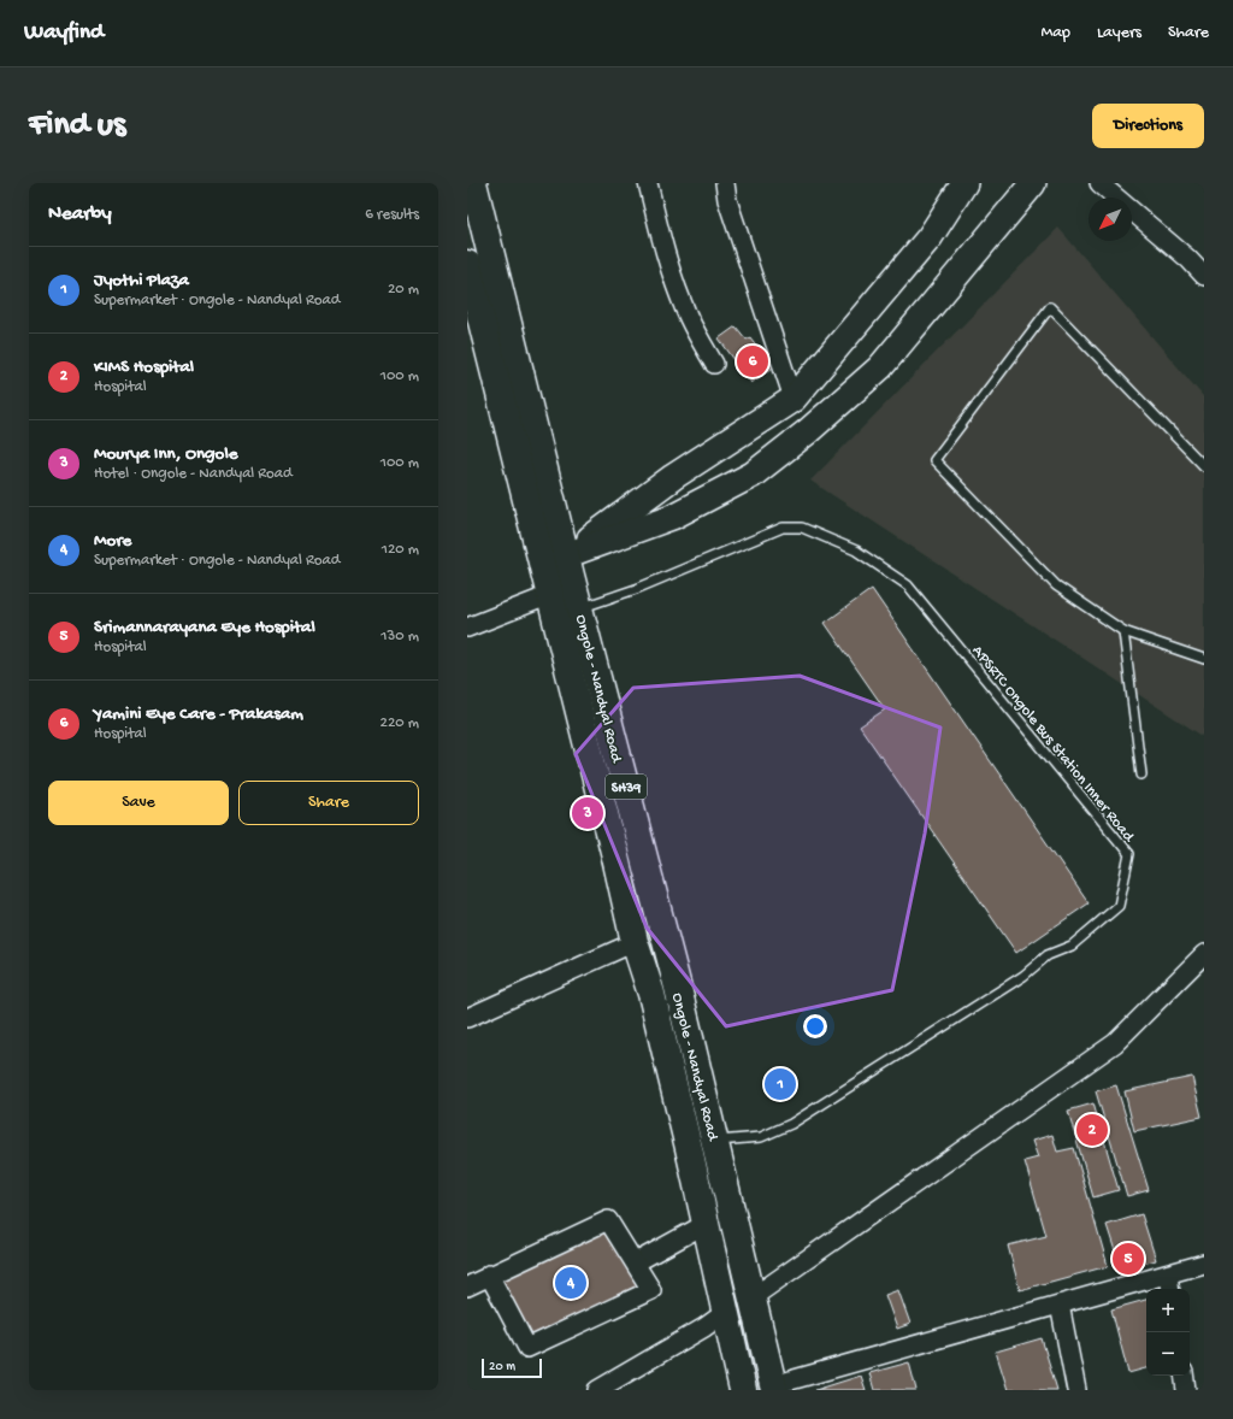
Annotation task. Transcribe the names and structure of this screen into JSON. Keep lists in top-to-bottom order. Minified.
{"streets":{"main road":["Ongole - Nandyal Road","SH39"],"lane":["APSRTC Ongole Bus Station Inner Road"]},"crossings":[["Ongole - Nandyal Road","APSRTC Ongole Bus Station Inner Road"]],"scale_bar":"20 m","north":"bottom left","page":{"header":"Wayfind","nav":["Map","Layers","Share"],"buttons":["Directions",["Save","Share"]],"title":"Find us","heading":["Nearby","6 results"],"list":[{"mark":"1","name":"Jyothi Plaza","note":"Supermarket · Ongole - Nandyal Road","value":"20 m"},{"mark":"2","name":"KIMS Hospital","note":"Hospital","value":"100 m"},{"mark":"3","name":"Mourya Inn, Ongole","note":"Hotel · Ongole - Nandyal Road","value":"100 m"},{"mark":"4","name":"More","note":"Supermarket · Ongole - Nandyal Road","value":"120 m"},{"mark":"5","name":"Srimannarayana Eye Hospital","note":"Hospital","value":"130 m"},{"mark":"6","name":"Yamini Eye Care - Prakasam","note":"Hospital","value":"220 m"}],"pins":["6","3","1","2","5","4"],"map_buttons":["+","−"],"scale":"20 m"}}
